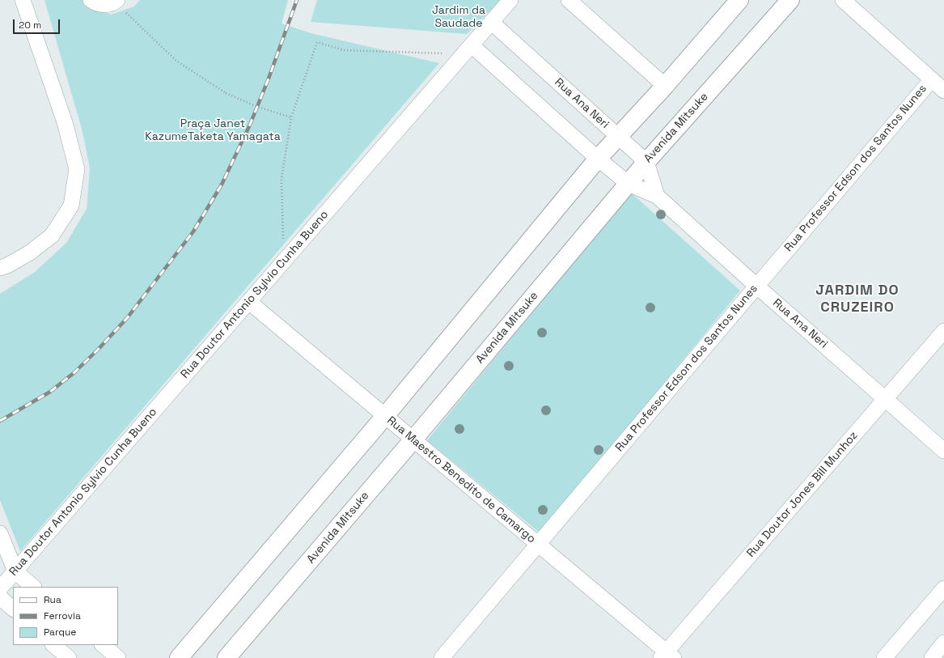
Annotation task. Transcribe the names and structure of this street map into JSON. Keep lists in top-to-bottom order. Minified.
{"streets":{"main road":["Avenida Mitsuke"],"street":["Rua Ana Neri","Rua Professor Edson dos Santos Nunes","Rua Doutor Antonio Sylvio Cunha Bueno","Rua Maestro Benedito de Camargo","Rua Doutor Jones Bill Munhoz"]},"crossings":[["Rua Ana Neri","Avenida Mitsuke"],["Rua Ana Neri","Rua Professor Edson dos Santos Nunes"],["Rua Ana Neri","Rua Doutor Antonio Sylvio Cunha Bueno"],["Rua Ana Neri","Rua Doutor Jones Bill Munhoz"],["Avenida Mitsuke","Rua Maestro Benedito de Camargo"],["Rua Professor Edson dos Santos Nunes","Rua Maestro Benedito de Camargo"],["Rua Doutor Antonio Sylvio Cunha Bueno","Rua Maestro Benedito de Camargo"],["Rua Maestro Benedito de Camargo","Rua Doutor Jones Bill Munhoz"]],"districts":["JARDIM DO CRUZEIRO"],"parks":["Jardim da Saudade","Praça Janet KazumeTaketa Yamagata"],"legend":["Rua","Ferrovia","Parque"],"scale_bar":"20 m"}
